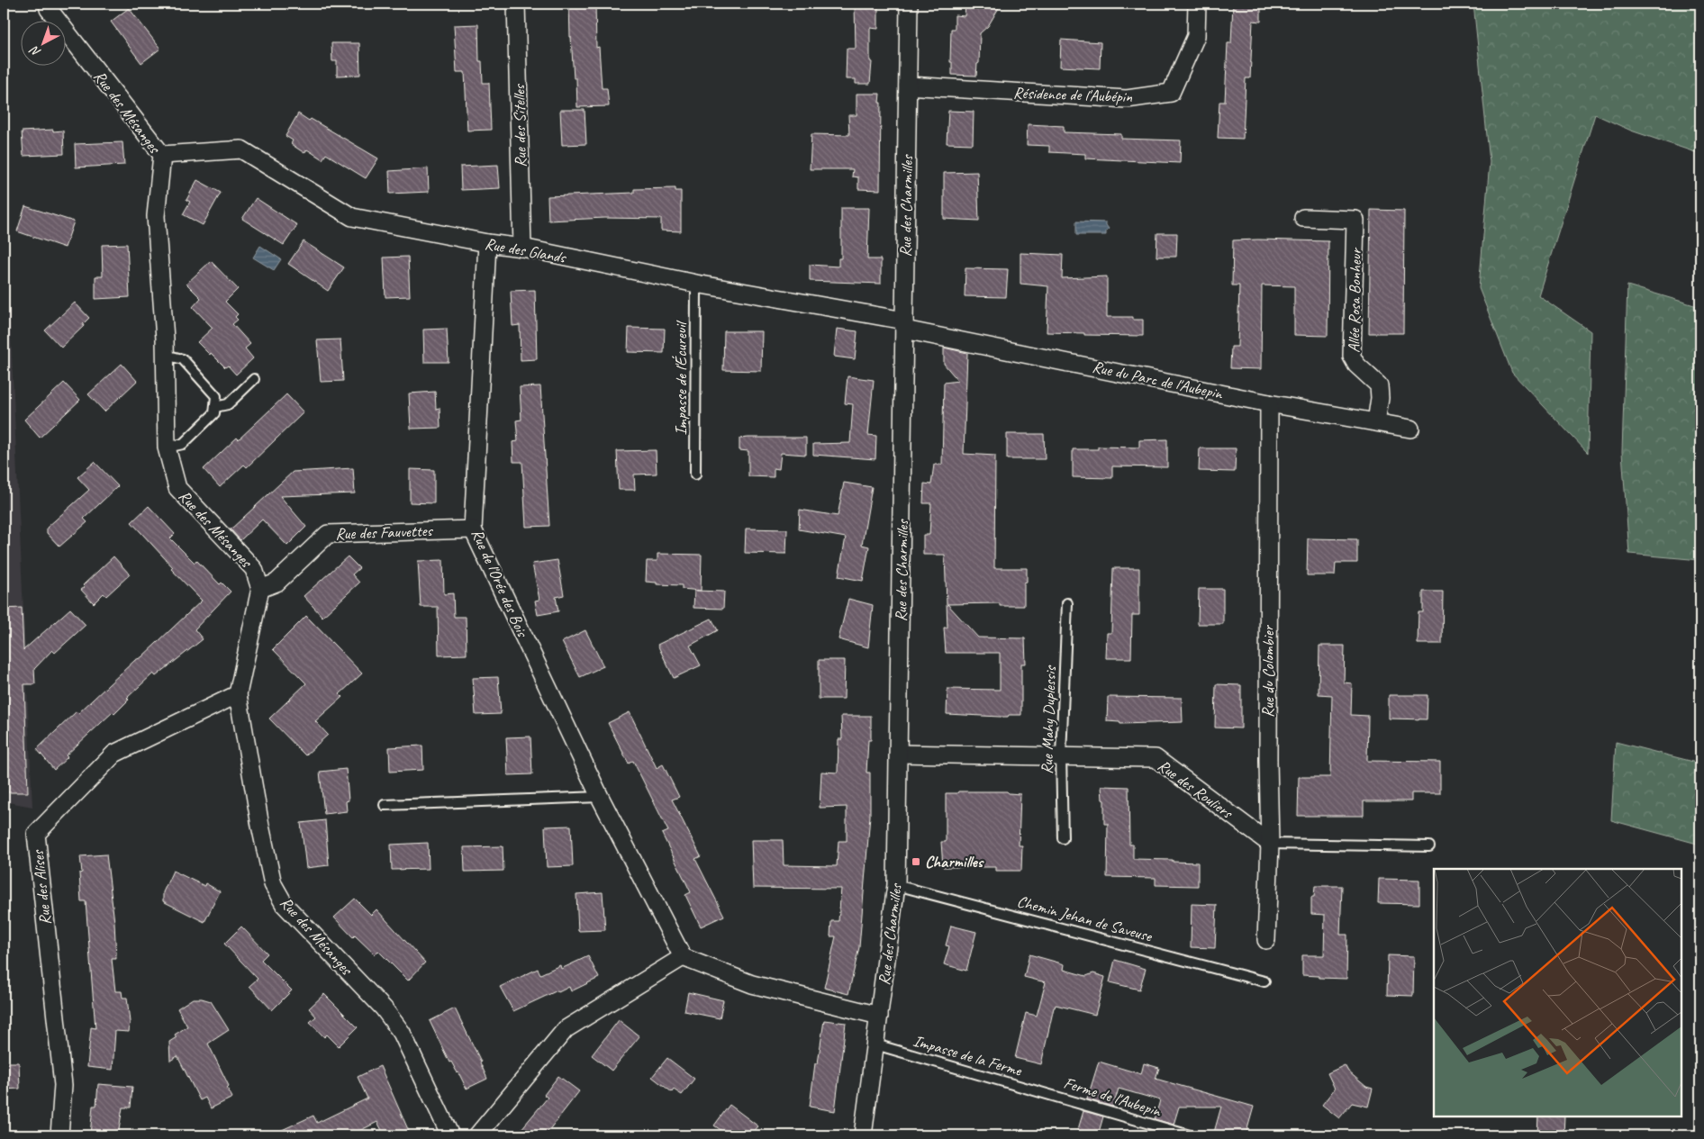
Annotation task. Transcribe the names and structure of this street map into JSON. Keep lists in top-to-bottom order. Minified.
{"streets":{"street":["Résidence de l'Aubépin","Rue des Mésanges","Rue des Sitelles","Rue des Charmilles","Rue des Glands","Allée Rosa Bonheur","Rue du Parc de l'Aubepin","Rue des Fauvettes","Rue de l'Orée des Bois","Rue du Colombier","Rue des Rouliers","Rue des Alises"],"lane":["Impasse de l'Écureuil","Rue Mahy Duplessis","Chemin Jehan de Saveuse","Impasse de la Ferme","Ferme de l'Aubepin"]},"crossings":[["Résidence de l'Aubépin","Rue des Charmilles"],["Rue des Mésanges","Rue des Glands"],["Rue des Mésanges","Rue des Fauvettes"],["Rue des Mésanges","Rue des Alises"],["Rue des Sitelles","Rue des Glands"],["Rue des Charmilles","Rue des Glands"],["Rue des Charmilles","Rue du Parc de l'Aubepin"],["Rue des Charmilles","Rue des Rouliers"],["Rue des Charmilles","Chemin Jehan de Saveuse"],["Rue des Charmilles","Impasse de la Ferme"],["Rue des Glands","Impasse de l'Écureuil"],["Rue des Glands","Rue du Parc de l'Aubepin"],["Rue des Glands","Rue de l'Orée des Bois"],["Allée Rosa Bonheur","Rue du Parc de l'Aubepin"],["Rue du Parc de l'Aubepin","Rue du Colombier"],["Rue des Fauvettes","Rue de l'Orée des Bois"],["Rue du Colombier","Rue des Rouliers"],["Rue Mahy Duplessis","Rue des Rouliers"],["Impasse de la Ferme","Ferme de l'Aubepin"]],"places":{"transit":["Charmilles"]},"north":"bottom left"}
